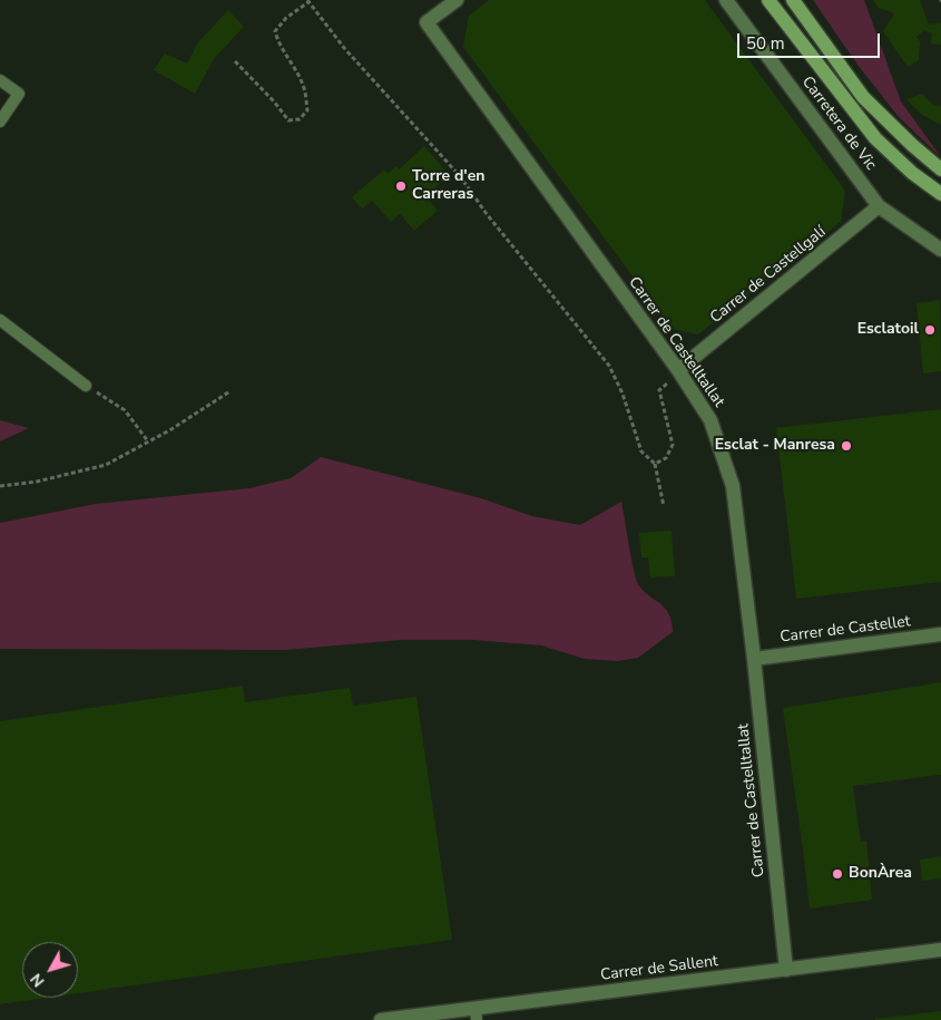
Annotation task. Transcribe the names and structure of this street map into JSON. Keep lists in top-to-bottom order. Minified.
{"streets":{"street":["Carretera de Vic","Carrer de Castellgalí","Carrer de Castelltallat","Carrer de Castellet","Carrer de Sallent"]},"crossings":[["Carretera de Vic","Carrer de Castellgalí"],["Carrer de Castellgalí","Carrer de Castelltallat"],["Carrer de Castelltallat","Carrer de Castellet"],["Carrer de Castelltallat","Carrer de Sallent"]],"places":["Torre d'en Carreras","Esclatoil","Esclat - Manresa","BonÀrea"],"scale_bar":"50 m","north":"bottom left"}
